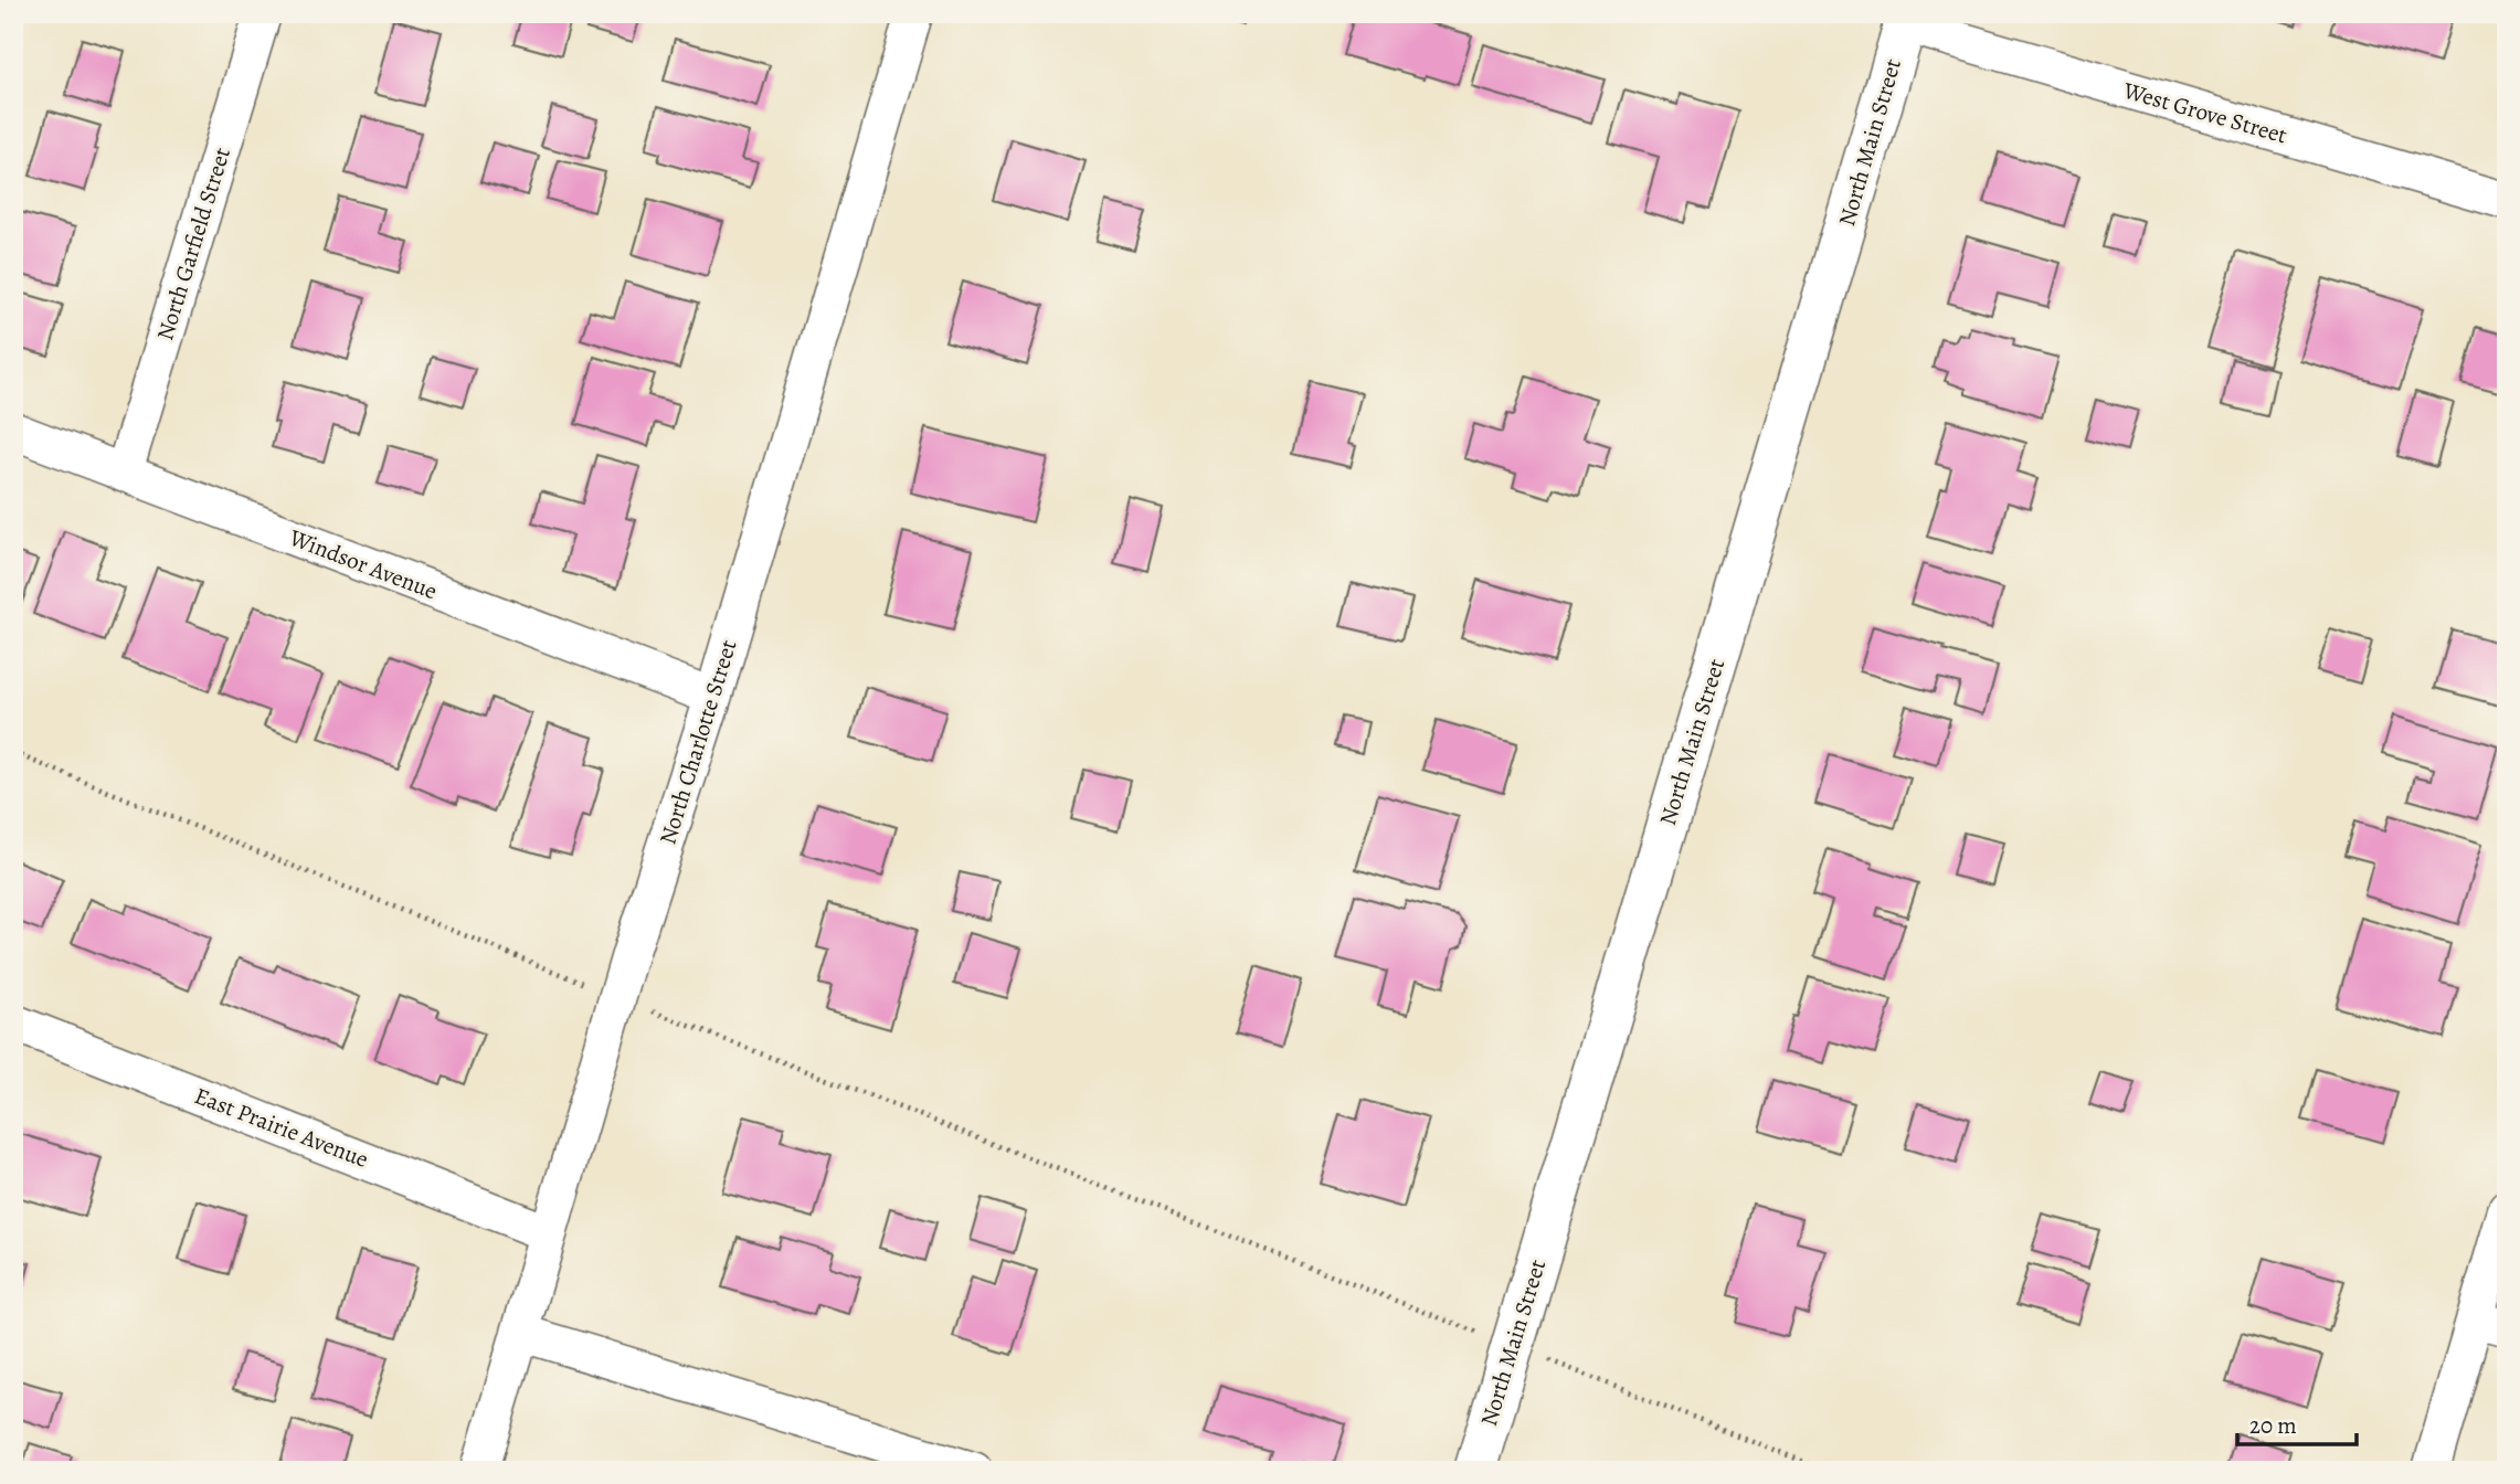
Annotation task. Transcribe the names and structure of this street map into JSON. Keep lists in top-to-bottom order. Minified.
{"streets":{"street":["West Grove Street","North Main Street","North Garfield Street","Windsor Avenue","North Charlotte Street","East Prairie Avenue"]},"crossings":[["West Grove Street","North Main Street"],["North Garfield Street","Windsor Avenue"],["Windsor Avenue","North Charlotte Street"],["North Charlotte Street","East Prairie Avenue"]],"scale_bar":"20 m"}
